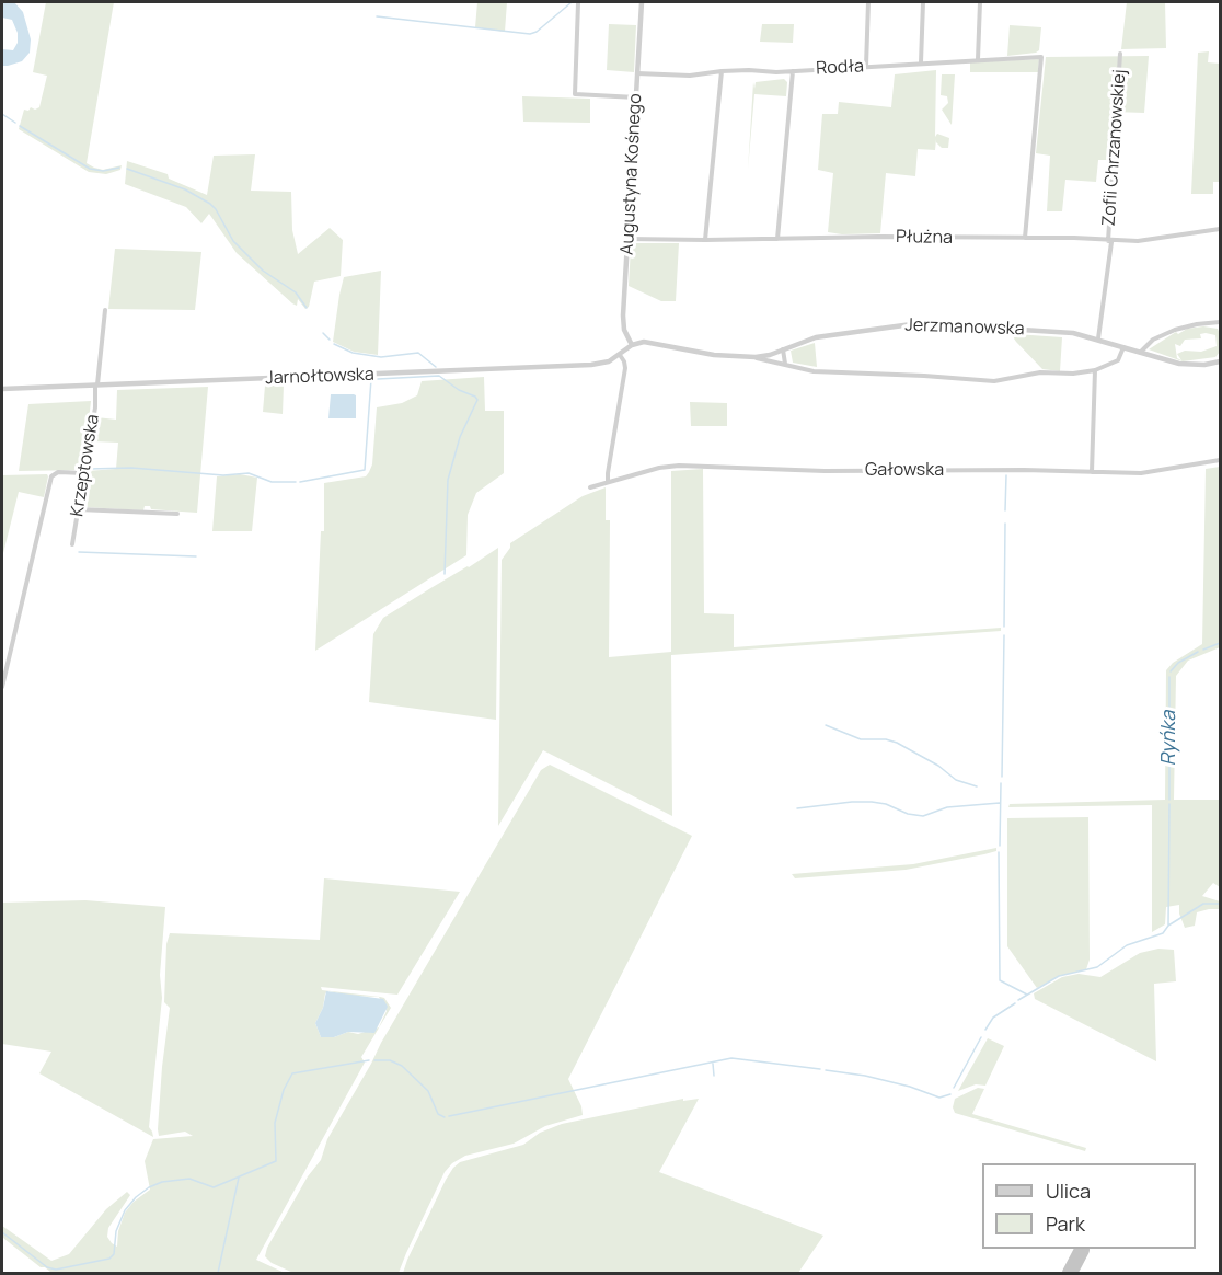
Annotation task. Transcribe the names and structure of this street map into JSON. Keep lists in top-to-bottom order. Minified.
{"streets":{"street":["Rodła","Zofii Chrzanowskiej","Augustyna Kośnego","Płużna","Jerzmanowska","Jarnołtowska","Krzeptowska","Gałowska"]},"crossings":[["Rodła","Augustyna Kośnego"],["Rodła","Płużna"],["Zofii Chrzanowskiej","Płużna"],["Zofii Chrzanowskiej","Jerzmanowska"],["Augustyna Kośnego","Płużna"],["Augustyna Kośnego","Jerzmanowska"],["Augustyna Kośnego","Jarnołtowska"],["Jerzmanowska","Jarnołtowska"],["Jarnołtowska","Krzeptowska"]],"water":["Ryńka"],"legend":["Ulica","Park"]}
